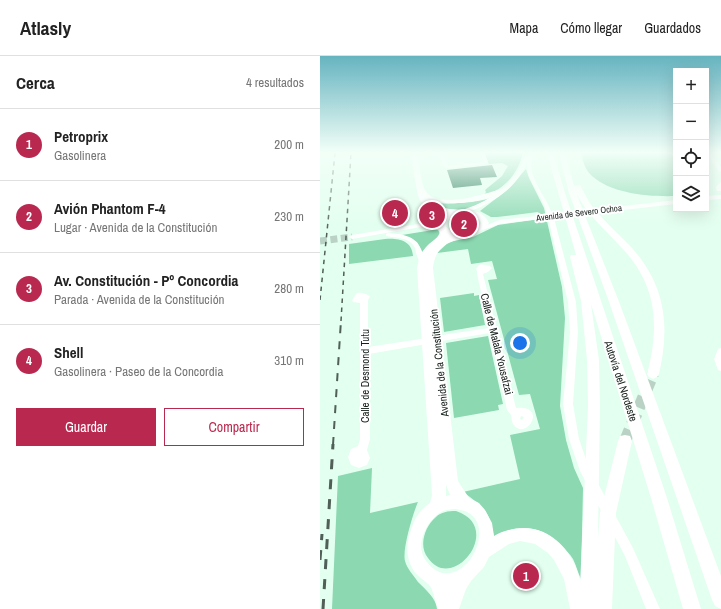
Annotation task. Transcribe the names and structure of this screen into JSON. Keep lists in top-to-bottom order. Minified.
{"streets":{"highway":["Autovía del Nordeste"],"main road":["Avenida de la Constitución"],"street":["Avenida de Severo Ochoa","Calle de Malala Yousafzai","Calle de Desmond Tutu"]},"crossings":[["Avenida de Severo Ochoa","Avenida de la Constitución"]],"page":{"header":"Atlasly","nav":["Mapa","Cómo llegar","Guardados"],"heading":["Cerca","4 resultados"],"map_buttons":["+","−"],"list":[{"mark":"1","name":"Petroprix","note":"Gasolinera","value":"200 m"},{"mark":"2","name":"Avión Phantom F-4","note":"Lugar · Avenida de la Constitución","value":"230 m"},{"mark":"3","name":"Av. Constitución - Pº Concordia","note":"Parada · Avenida de la Constitución","value":"280 m"},{"mark":"4","name":"Shell","note":"Gasolinera · Paseo de la Concordia","value":"310 m"}],"pins":["4","3","2","1"],"buttons":["Guardar","Compartir"]}}
